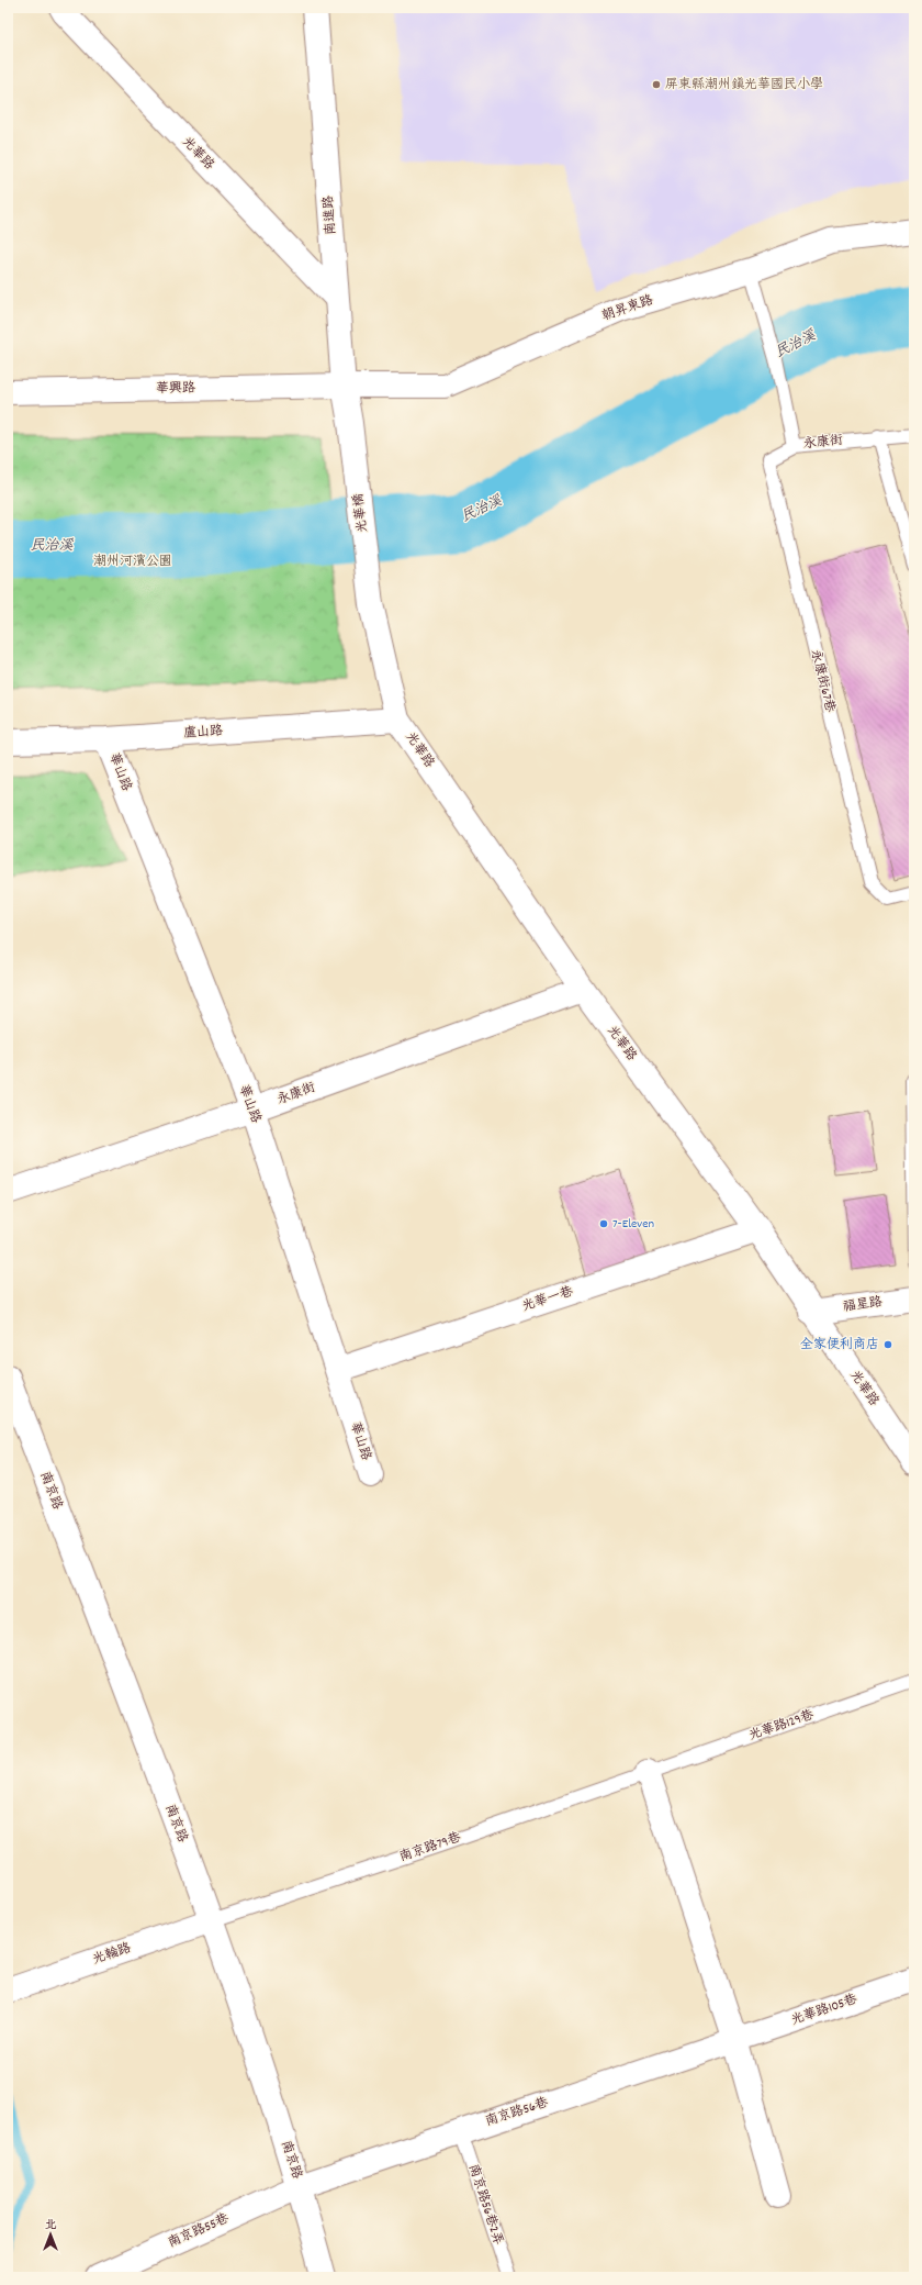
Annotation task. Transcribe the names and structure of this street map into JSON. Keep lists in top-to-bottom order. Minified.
{"streets":{"street":["光華路","南進路","朝昇東路","華興路","永康街","光華橋","盧山路","華山路","光華一巷","福星路","南京路","光輪路","光華路105巷","南京路56巷","南京路55巷"],"lane":["永康街67巷","光華路129巷","南京路79巷","南京路56巷2弄"]},"crossings":[["光華路","南進路"],["光華路","永康街"],["光華路","光華橋"],["光華路","盧山路"],["光華路","光華一巷"],["光華路","福星路"],["南進路","朝昇東路"],["南進路","華興路"],["南進路","光華橋"],["朝昇東路","華興路"],["朝昇東路","永康街"],["永康街","永康街67巷"],["永康街","華山路"],["盧山路","華山路"],["華山路","光華一巷"],["南京路","南京路79巷"],["南京路","光輪路"],["南京路","南京路56巷"],["南京路","南京路55巷"],["光華路129巷","南京路79巷"],["南京路79巷","光輪路"],["光華路105巷","南京路56巷"],["南京路56巷","南京路56巷2弄"],["南京路56巷","南京路55巷"]],"water":["民治溪"],"parks":["潮州河濱公園"],"places":["屏東縣潮州鎮光華國民小學","7-Eleven","全家便利商店"],"north":"top"}
